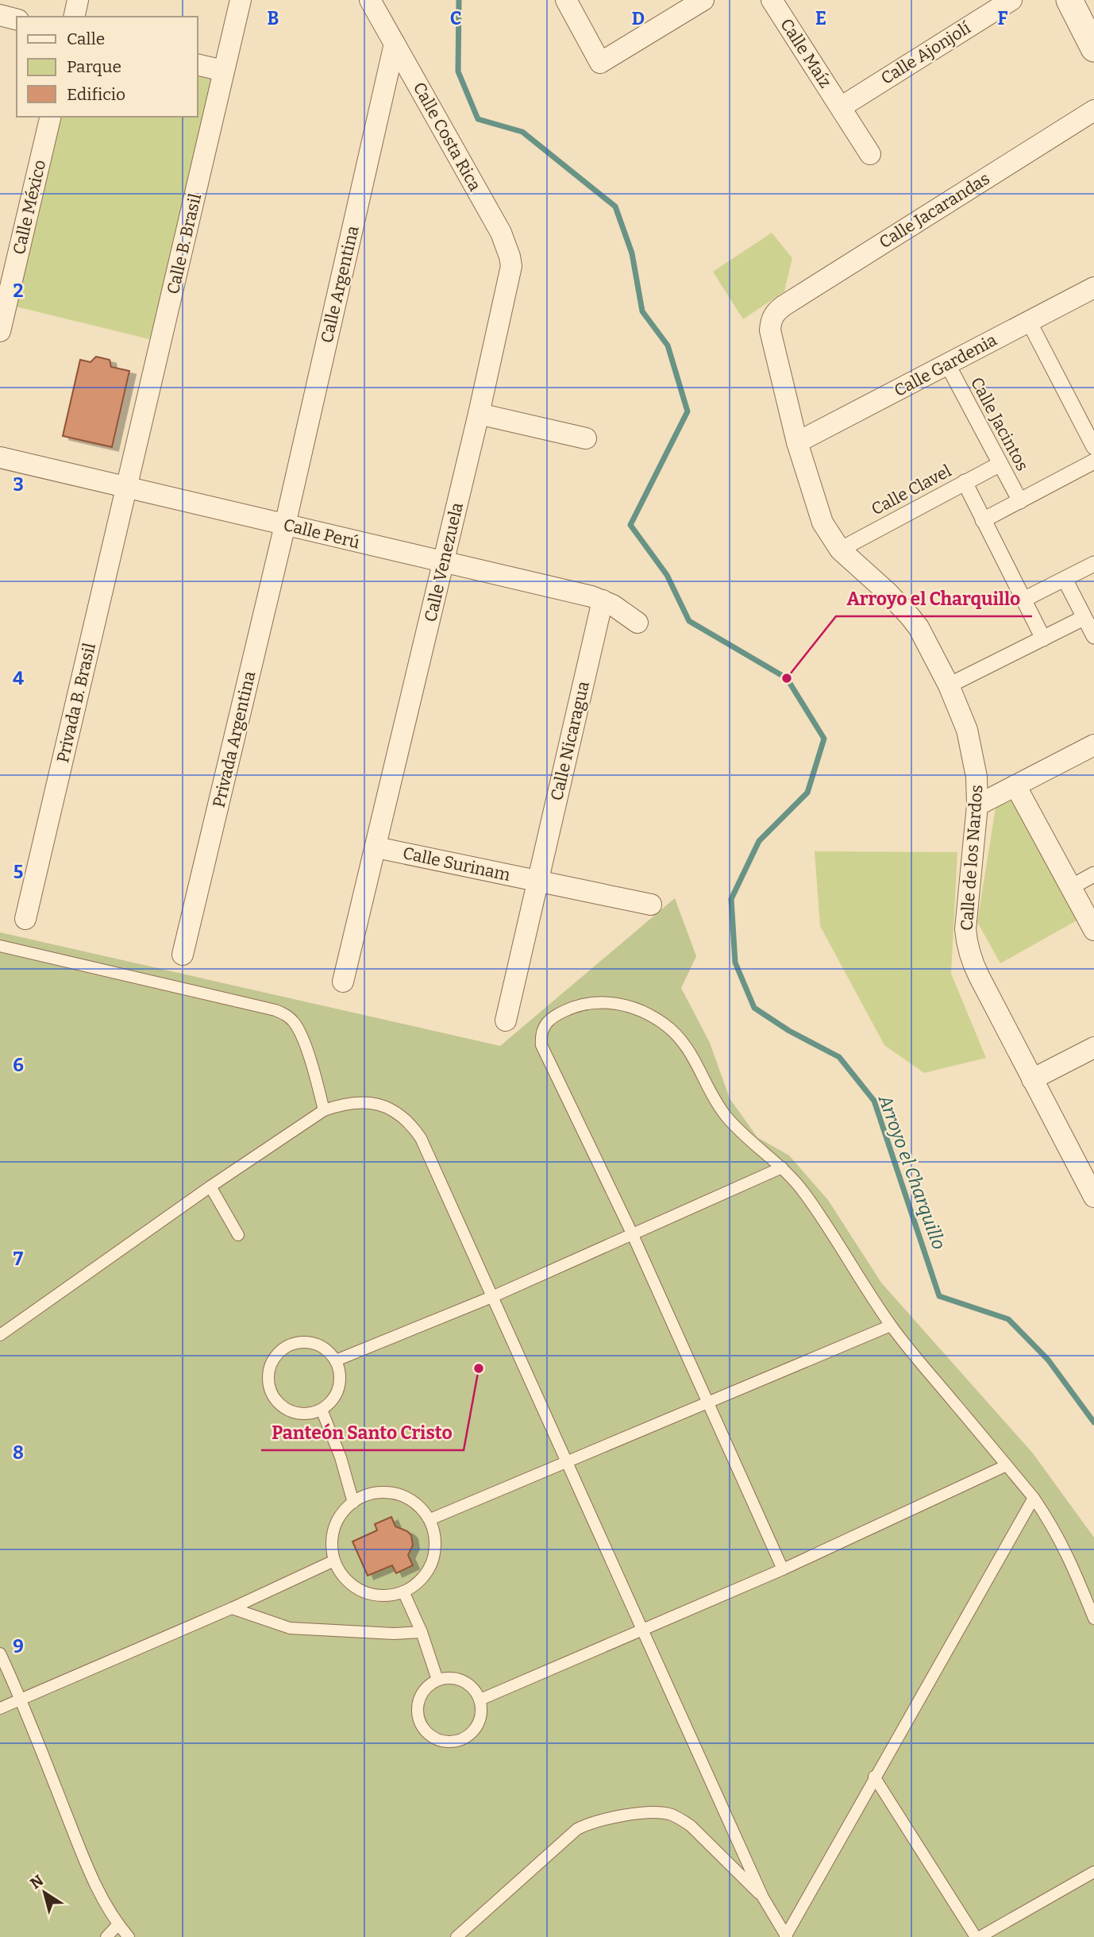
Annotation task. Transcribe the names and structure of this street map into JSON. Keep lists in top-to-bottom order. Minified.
{"streets":{"street":["Calle Maíz","Calle Ajonjolí","Calle Costa Rica","Calle México","Calle Jacarandas","Calle B. Brasil","Calle Argentina","Calle Gardenia","Calle Jacintos","Calle Clavel","Calle Perú","Calle Venezuela","Privada B. Brasil","Privada Argentina","Calle Nicaragua","Calle de los Nardos","Calle Surinam"]},"crossings":[["Calle Maíz","Calle Ajonjolí"],["Calle Costa Rica","Calle Argentina"],["Calle Costa Rica","Calle Venezuela"],["Calle Jacarandas","Calle de los Nardos"],["Calle B. Brasil","Calle Perú"],["Calle B. Brasil","Privada B. Brasil"],["Calle Argentina","Calle Perú"],["Calle Argentina","Privada Argentina"],["Calle Gardenia","Calle Jacintos"],["Calle Gardenia","Calle de los Nardos"],["Calle Jacintos","Calle Clavel"],["Calle Clavel","Calle de los Nardos"],["Calle Perú","Calle Venezuela"],["Calle Perú","Privada B. Brasil"],["Calle Perú","Privada Argentina"],["Calle Perú","Calle Nicaragua"],["Calle Venezuela","Calle Surinam"],["Calle Nicaragua","Calle Surinam"]],"water":["Arroyo el Charquillo"],"places":["Arroyo el Charquillo","Panteón Santo Cristo"],"legend":["Calle","Parque","Edificio"],"north":"top left","grid":{"columns":["B","C","D","E","F"],"rows":["2","3","4","5","6","7","8","9"]}}
